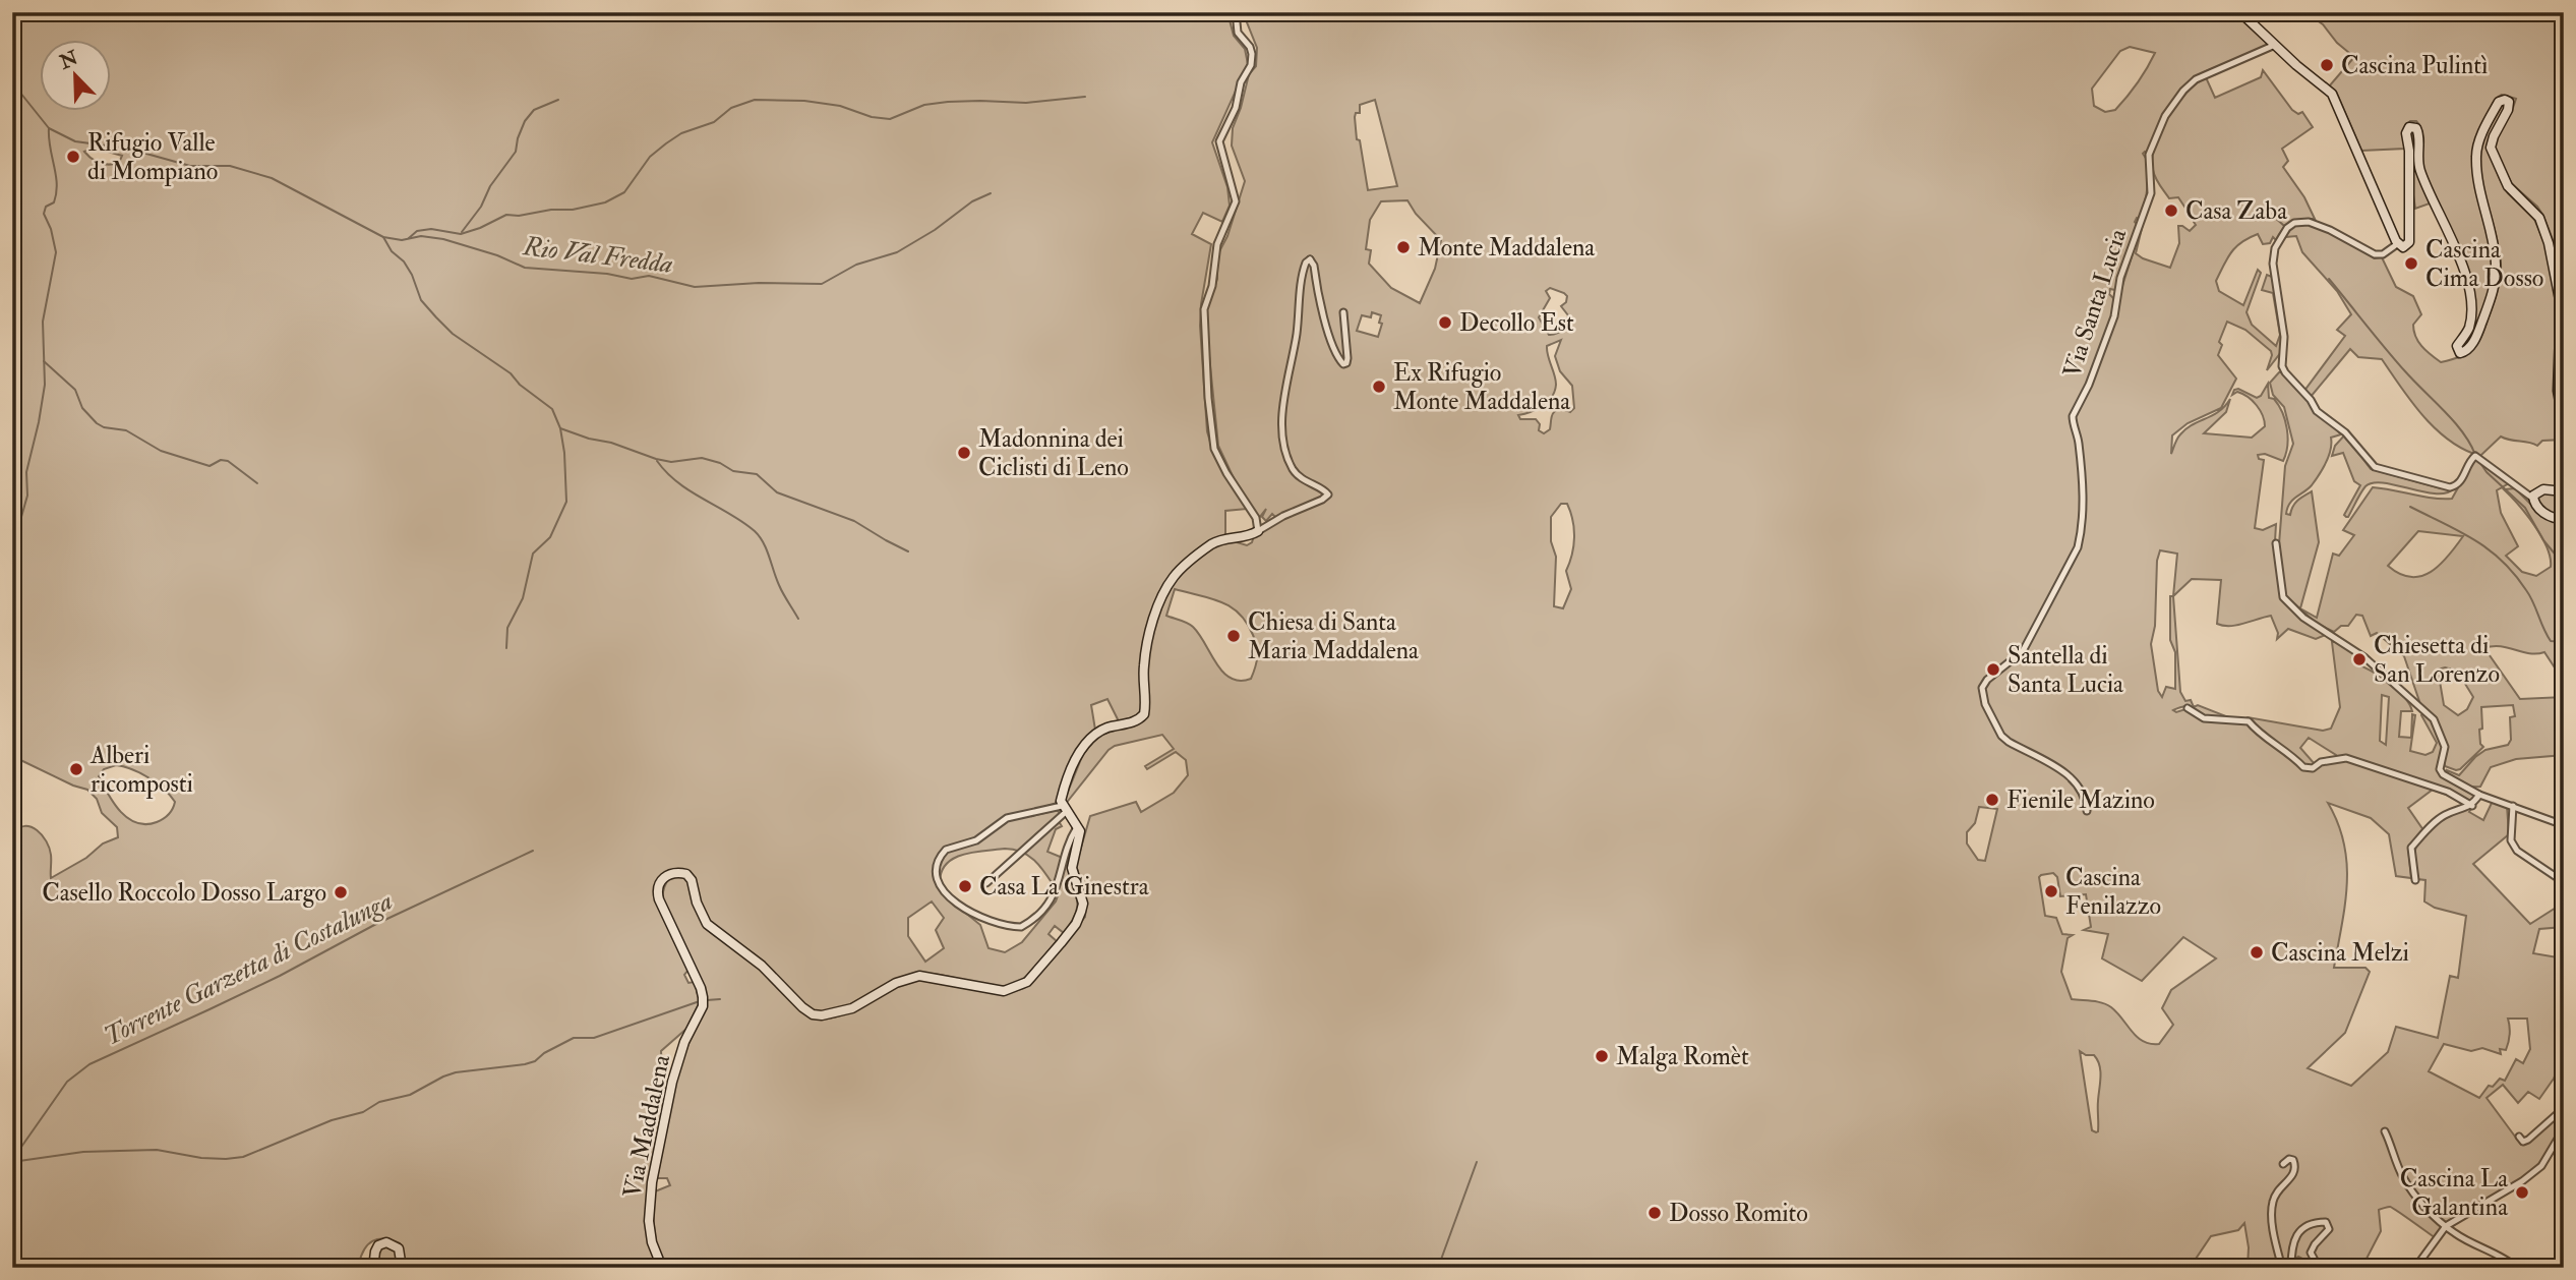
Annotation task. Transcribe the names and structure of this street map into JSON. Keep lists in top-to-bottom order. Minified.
{"streets":{"street":["Via Santa Lucia","Via Maddalena"]},"water":["Rio Val Fredda","Torrente Garzetta di Costalunga"],"places":["Cascina Pulintì","Rifugio Valle di Mompiano","Casa Zaba","Monte Maddalena","Cascina Cima Dosso","Decollo Est","Ex Rifugio Monte Maddalena","Madonnina dei Ciclisti di Leno","Chiesa di Santa Maria Maddalena","Chiesetta di San Lorenzo","Santella di Santa Lucia","Alberi ricomposti","Fienile Mazino","Casa La Ginestra","Cascina Fenilazzo","Casello Roccolo Dosso Largo","Cascina Melzi","Malga Romèt","Cascina La Galantina","Dosso Romito"],"north":"top left"}
